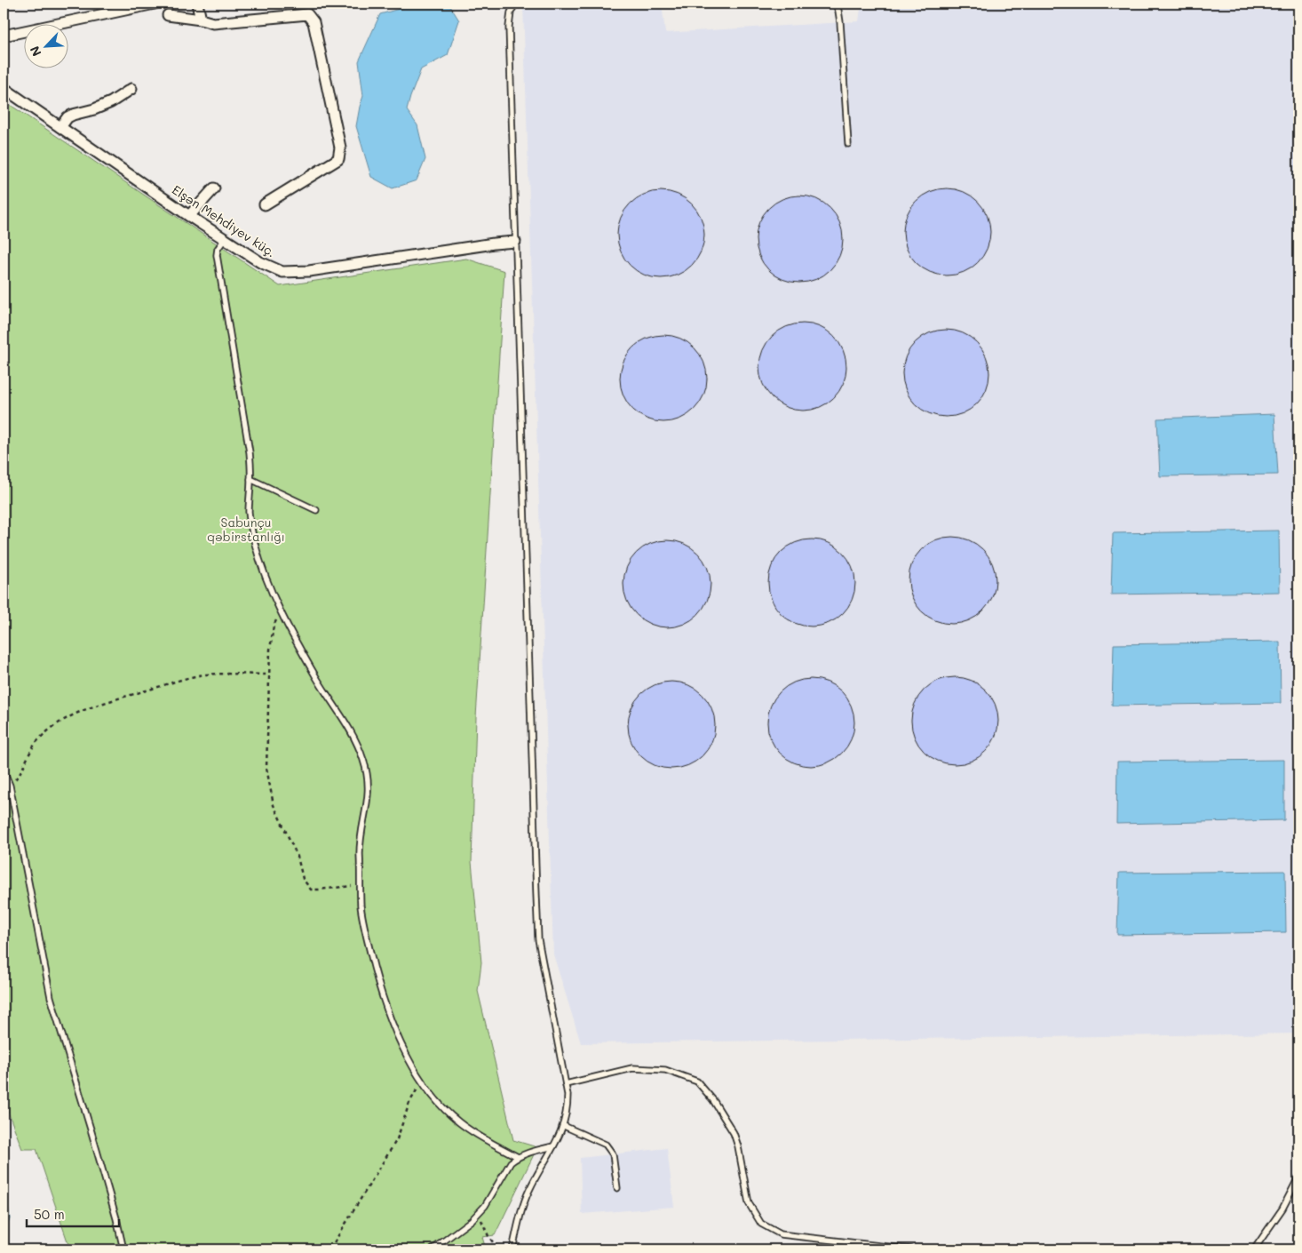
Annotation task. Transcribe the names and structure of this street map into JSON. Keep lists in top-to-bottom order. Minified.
{"streets":{"street":["Elşən Mehdiyev küç."]},"parks":["Sabunçu qəbirstanlığı"],"scale_bar":"50 m","north":"bottom left"}
